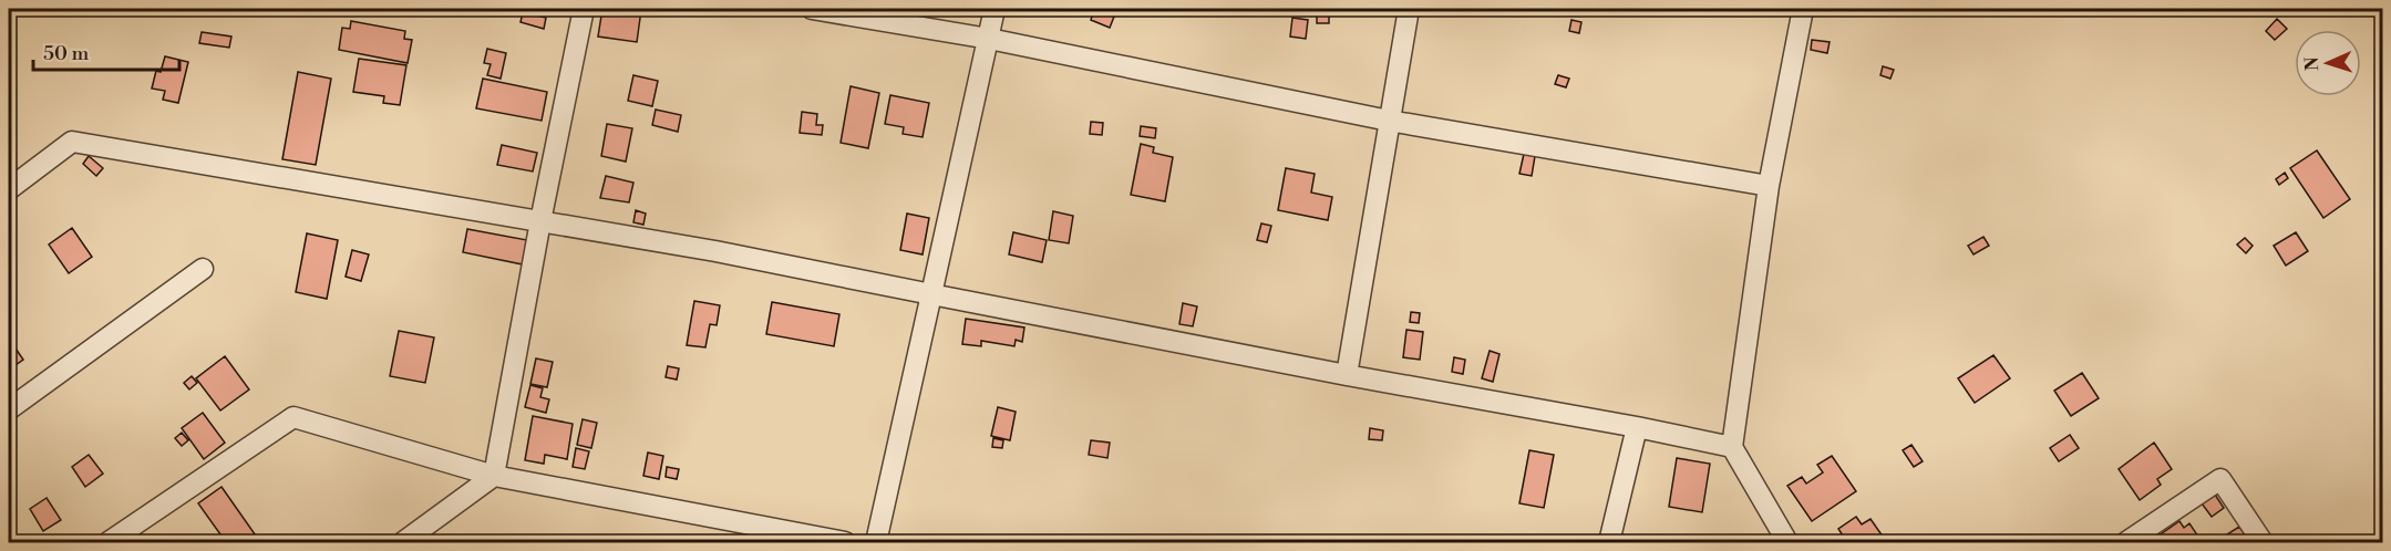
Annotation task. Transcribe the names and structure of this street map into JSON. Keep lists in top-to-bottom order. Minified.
{"scale_bar":"50 m","north":"left"}
